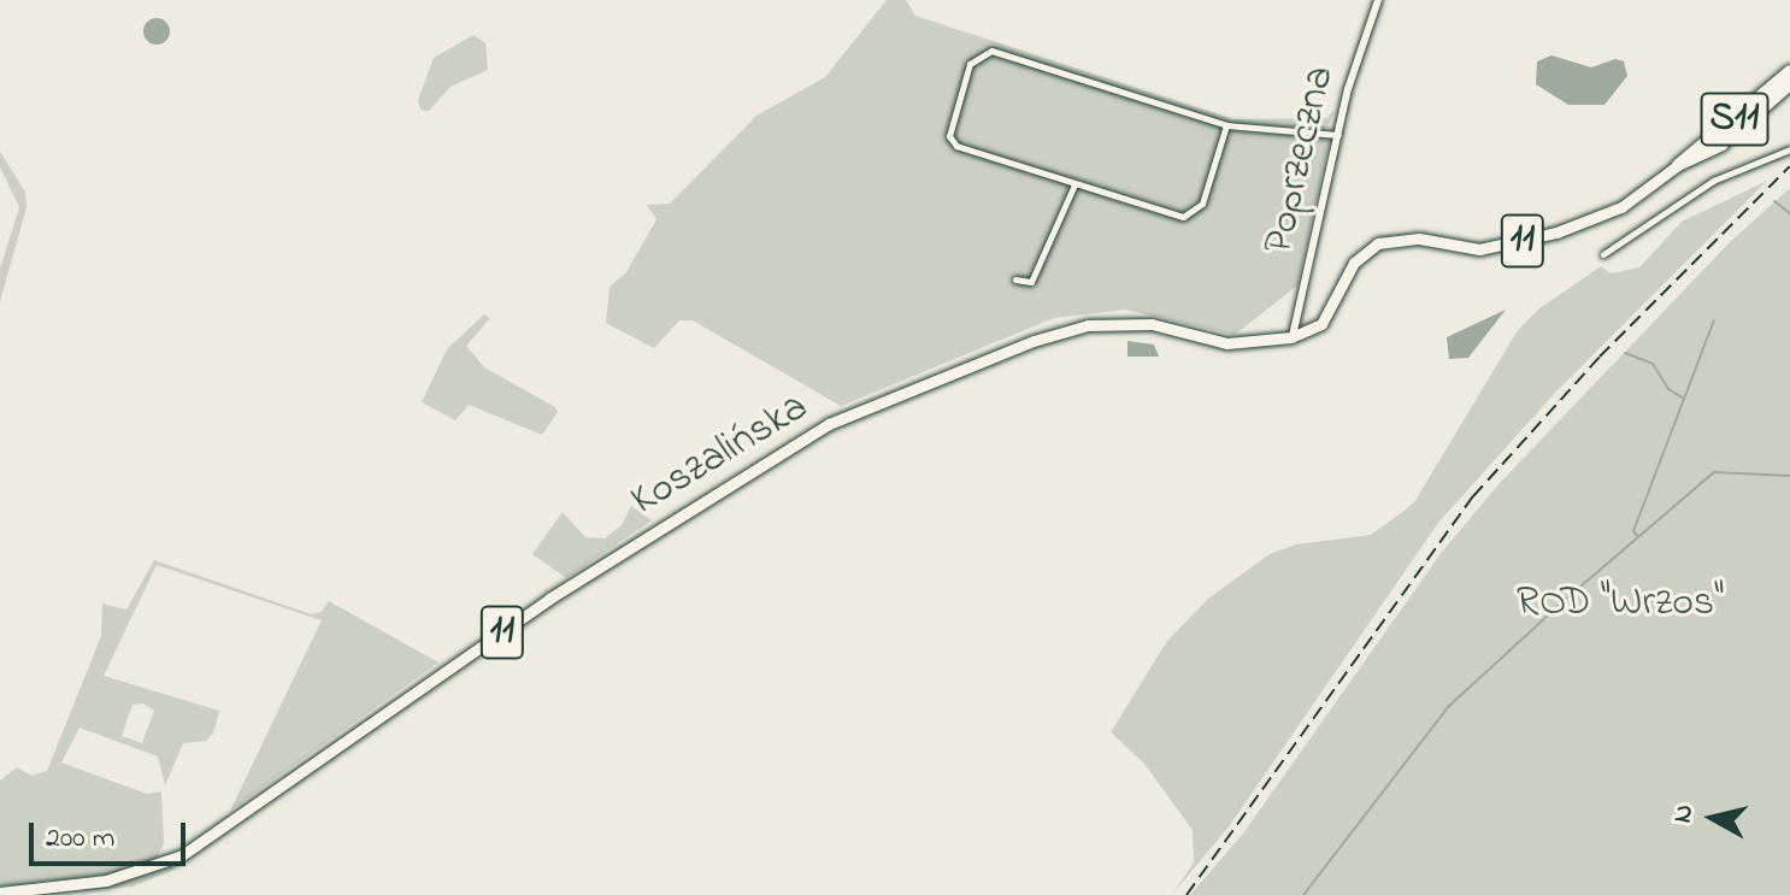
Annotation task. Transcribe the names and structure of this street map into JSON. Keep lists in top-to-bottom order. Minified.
{"streets":{"highway":["S11","11","Koszalińska"],"street":["Poprzeczna"]},"crossings":[["S11","11"],["Poprzeczna","11"],["Poprzeczna","Koszalińska"],["11","Koszalińska"]],"parks":["ROD \"Wrzos\""],"scale_bar":"200 m","north":"left"}
